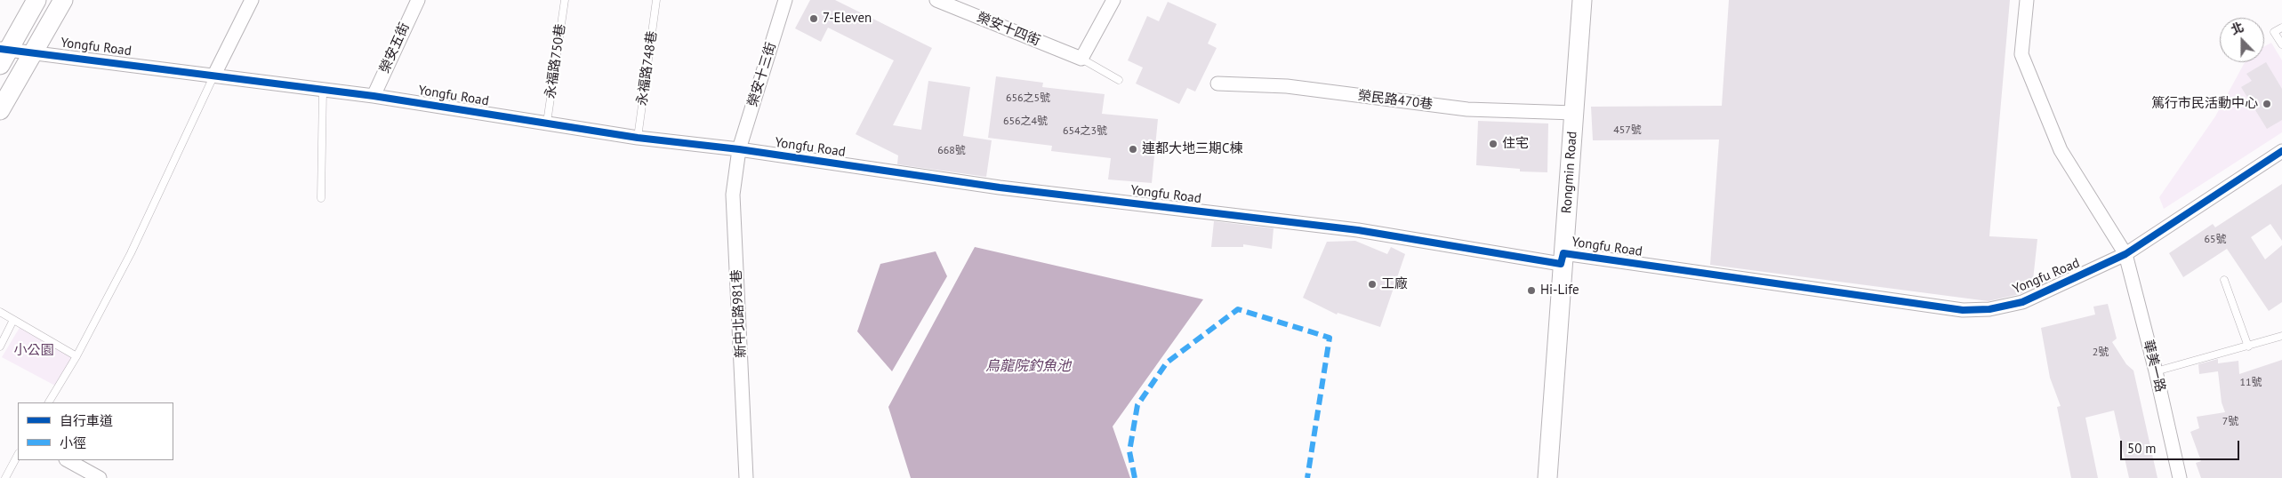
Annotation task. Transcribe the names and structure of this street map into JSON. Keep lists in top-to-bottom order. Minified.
{"streets":{"street":["榮安十四街","Yongfu Road","榮安五街","榮安十三街","榮民路470巷","Rongmin Road","新中北路981巷","華美一路"],"lane":["永福路750巷","永福路748巷"]},"crossings":[["Yongfu Road","榮安五街"],["Yongfu Road","永福路750巷"],["Yongfu Road","永福路748巷"],["Yongfu Road","榮安十三街"],["Yongfu Road","Rongmin Road"],["Yongfu Road","新中北路981巷"],["Yongfu Road","華美一路"],["榮安十三街","新中北路981巷"],["榮民路470巷","Rongmin Road"]],"water":["烏龍院釣魚池"],"parks":["小公園"],"places":["7-Eleven","篤行市民活動中心","住宅","連都大地三期C棟","工廠","Hi-Life"],"house_numbers":["656之5號","656之4號","457號","654之3號","668號","65號","2號","11號","7號"],"legend":["自行車道","小徑"],"scale_bar":"50 m","north":"top"}
